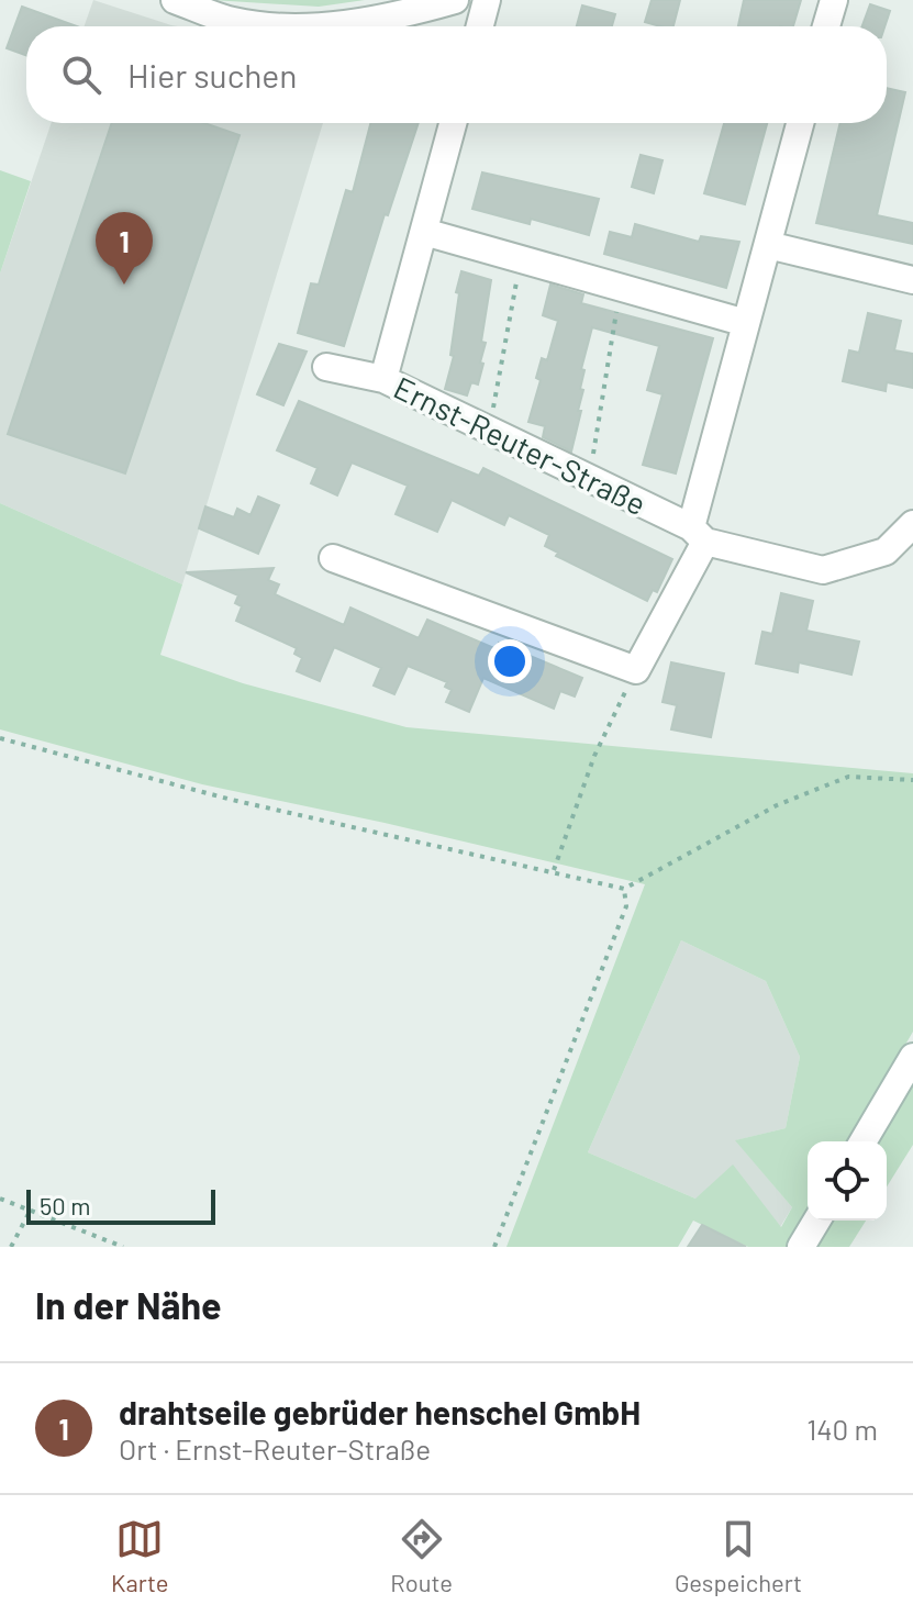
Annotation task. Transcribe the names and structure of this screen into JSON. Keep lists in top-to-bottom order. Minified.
{"streets":{"street":["Ernst-Reuter-Straße"]},"scale_bar":"50 m","page":{"search":"Hier suchen","pins":"1","scale":"50 m","heading":"In der Nähe","list":[{"mark":"1","name":"drahtseile gebrüder henschel GmbH","note":"Ort · Ernst-Reuter-Straße","value":"140 m"}],"nav":["Karte","Route","Gespeichert"]}}
